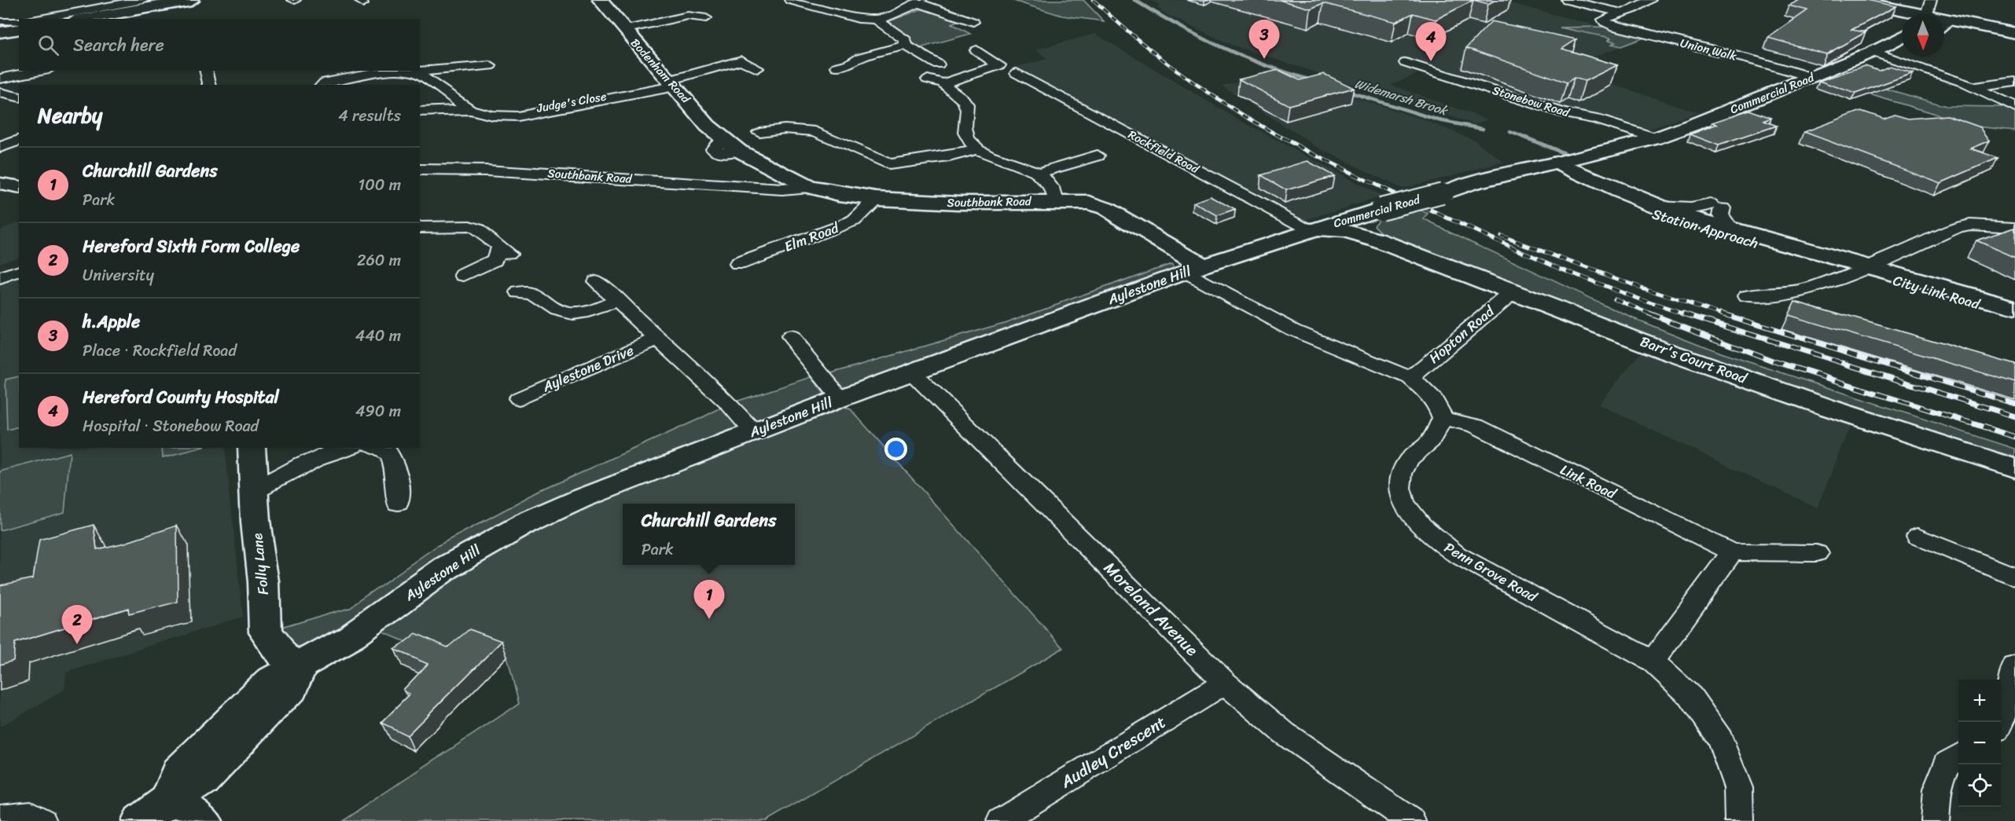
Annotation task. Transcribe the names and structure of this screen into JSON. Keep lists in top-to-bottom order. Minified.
{"streets":{"main road":["Bodenham Road","Commercial Road","Southbank Road","Station Approach","Aylestone Hill","City Link Road","Barr's Court Road","Folly Lane"],"street":["Union Walk","Stonebow Road","Judge's Close","Rockfield Road","Elm Road","Hopton Road","Aylestone Drive","Link Road","Penn Grove Road","Moreland Avenue","Audley Crescent"]},"crossings":[["Union Walk","Commercial Road"],["Bodenham Road","Judge's Close"],["Bodenham Road","Southbank Road"],["Commercial Road","Stonebow Road"],["Commercial Road","Rockfield Road"],["Commercial Road","Station Approach"],["Commercial Road","Aylestone Hill"],["Commercial Road","Barr's Court Road"],["Rockfield Road","Aylestone Hill"],["Rockfield Road","Barr's Court Road"],["Southbank Road","Elm Road"],["Southbank Road","Aylestone Hill"],["Station Approach","City Link Road"],["Aylestone Hill","Barr's Court Road"],["Aylestone Hill","Folly Lane"],["Aylestone Hill","Moreland Avenue"],["Hopton Road","Barr's Court Road"],["Link Road","Penn Grove Road"],["Moreland Avenue","Audley Crescent"]],"water":["Widemarsh Brook"],"north":"bottom","page":{"search":"Search here","pins":["3","4","1","2"],"heading":["Nearby","4 results"],"list":[{"mark":"1","name":"Churchill Gardens","note":"Park","value":"100 m"},{"mark":"2","name":"Hereford Sixth Form College","note":"University","value":"260 m"},{"mark":"3","name":"h.Apple","note":"Place · Rockfield Road","value":"440 m"},{"mark":"4","name":"Hereford County Hospital","note":"Hospital · Stonebow Road","value":"490 m"}],"popup":["Churchill Gardens","Park"],"map_buttons":["+","−"]}}
